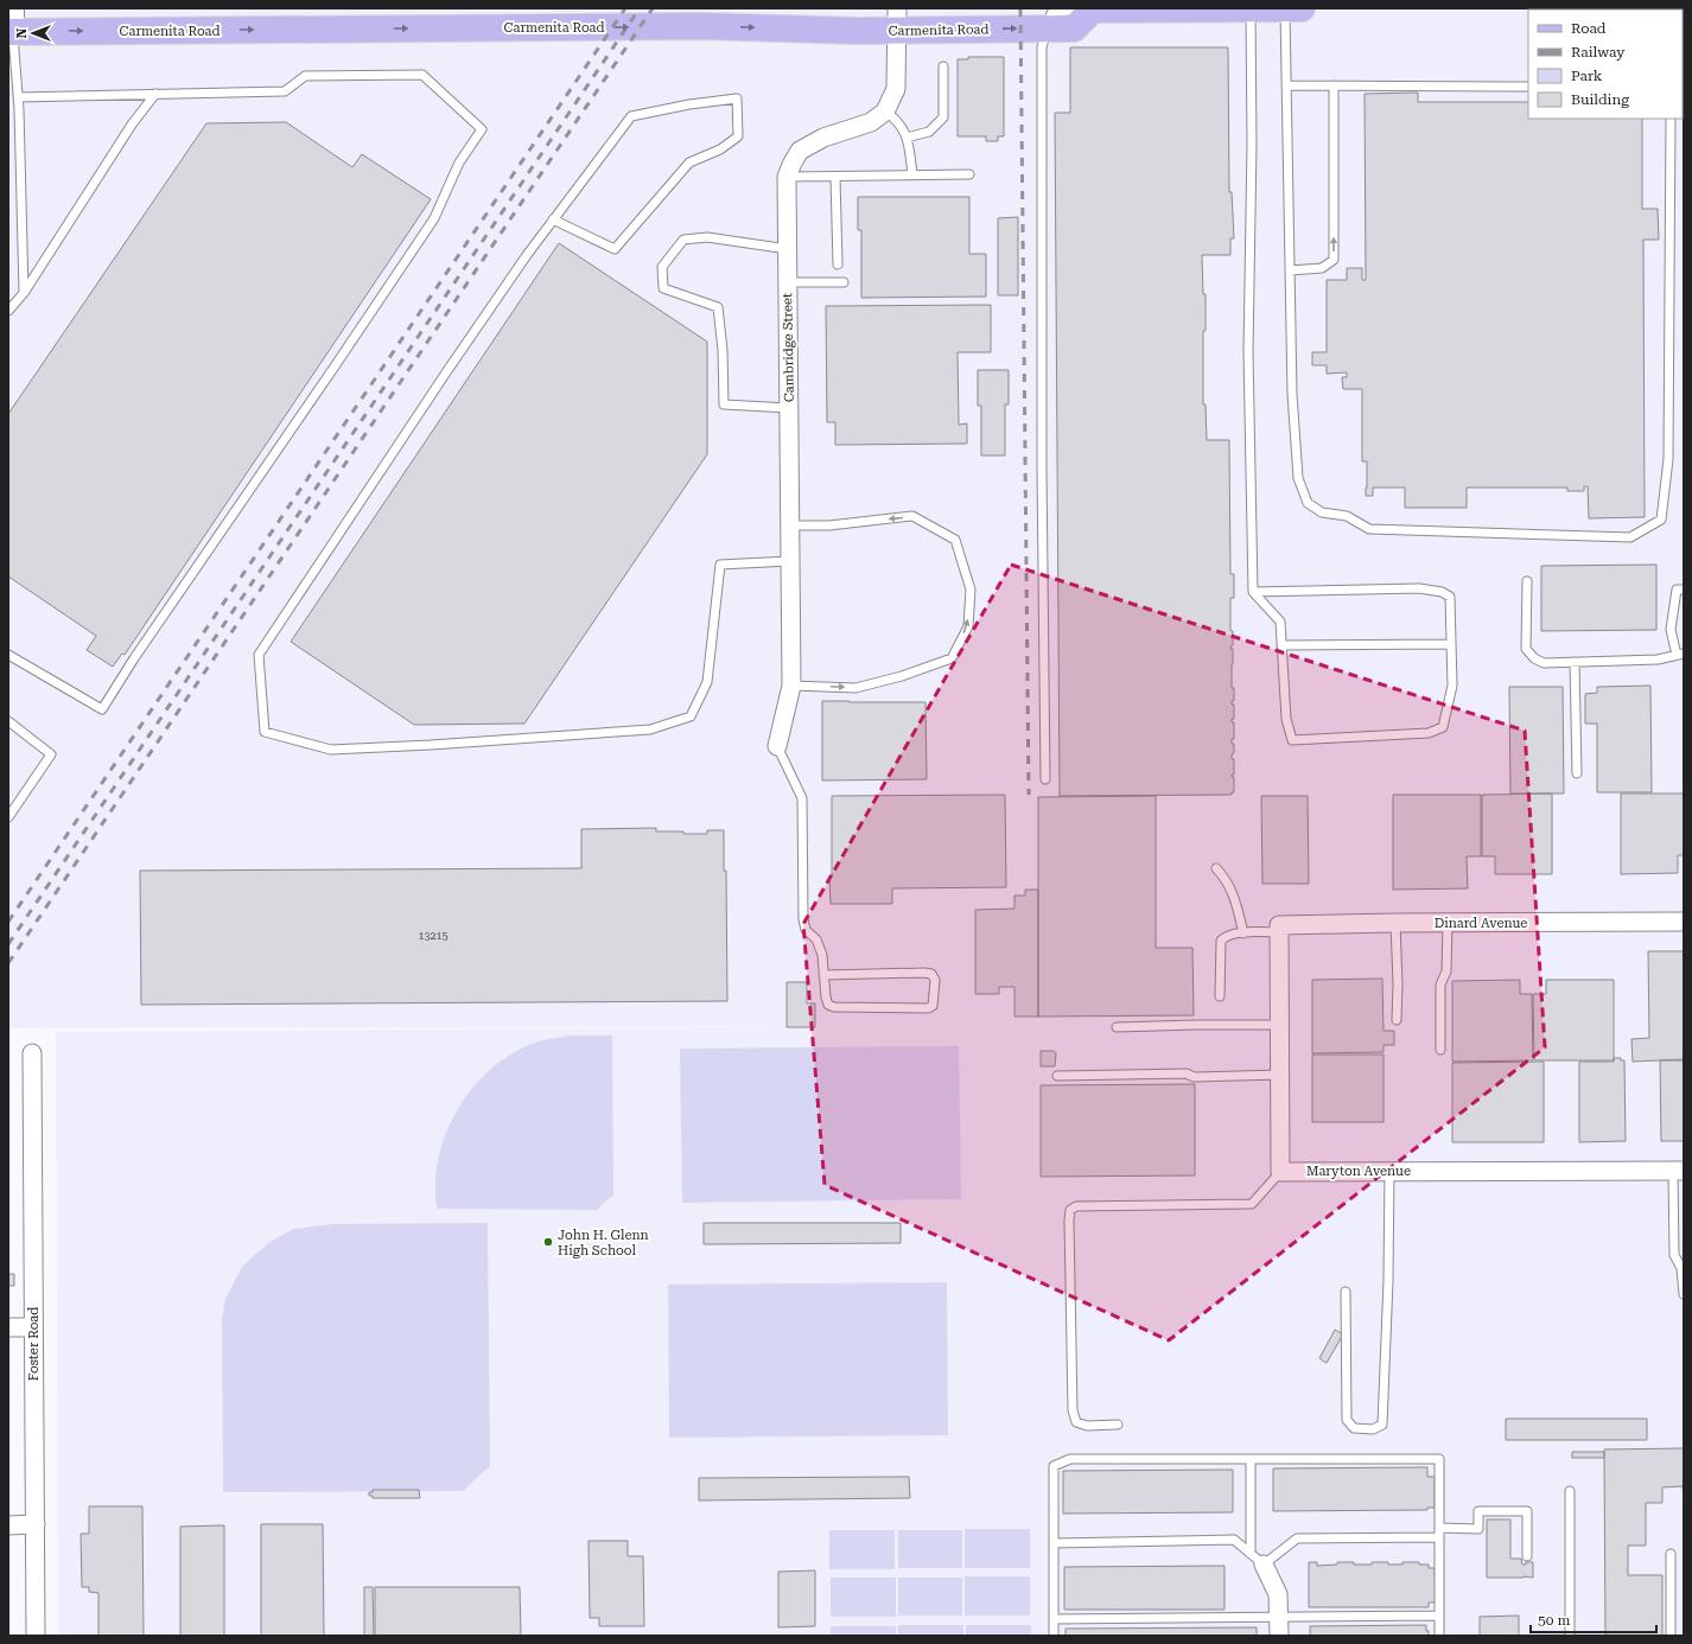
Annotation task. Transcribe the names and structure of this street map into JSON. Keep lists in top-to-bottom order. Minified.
{"streets":{"main road":["Carmenita Road"],"street":["Cambridge Street","Dinard Avenue","Maryton Avenue","Foster Road"]},"one_way":["Carmenita Road"],"places":["John H. Glenn High School"],"house_numbers":["13215"],"legend":["Road","Railway","Park","Building"],"scale_bar":"50 m","north":"left"}
